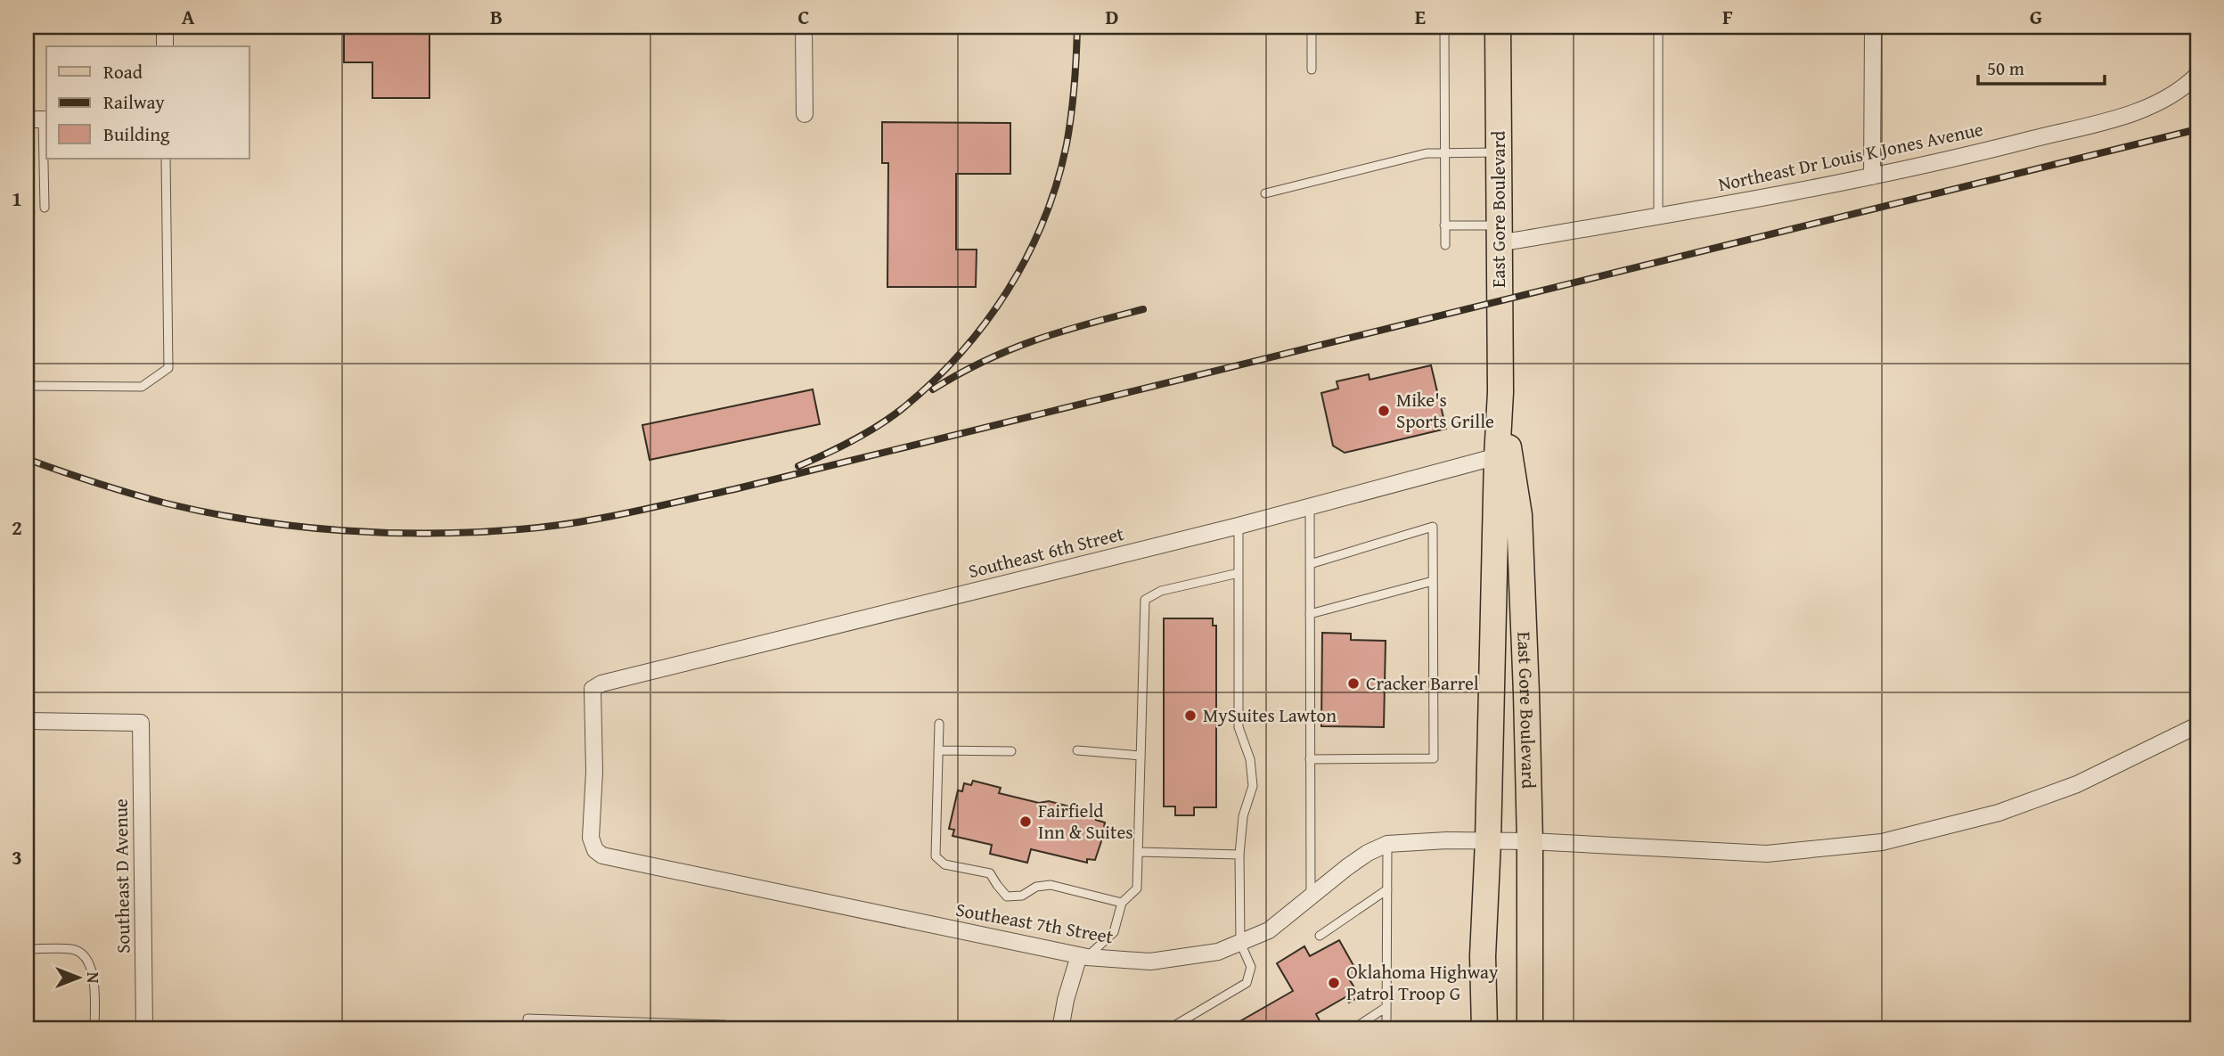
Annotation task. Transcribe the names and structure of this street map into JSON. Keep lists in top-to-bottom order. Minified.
{"streets":{"main road":["East Gore Boulevard"],"street":["Northeast Dr Louis K Jones Avenue","Southeast 6th Street","Southeast D Avenue","Southeast 7th Street"]},"crossings":[["Northeast Dr Louis K Jones Avenue","East Gore Boulevard"],["East Gore Boulevard","Southeast 6th Street"],["East Gore Boulevard","Southeast 7th Street"],["Southeast 6th Street","Southeast 7th Street"]],"places":["Mike's Sports Grille","Cracker Barrel","MySuites Lawton","Fairfield Inn & Suites","Oklahoma Highway Patrol Troop G"],"legend":["Road","Railway","Building"],"scale_bar":"50 m","north":"right","grid":{"columns":["A","B","C","D","E","F","G"],"rows":["1","2","3"]}}
